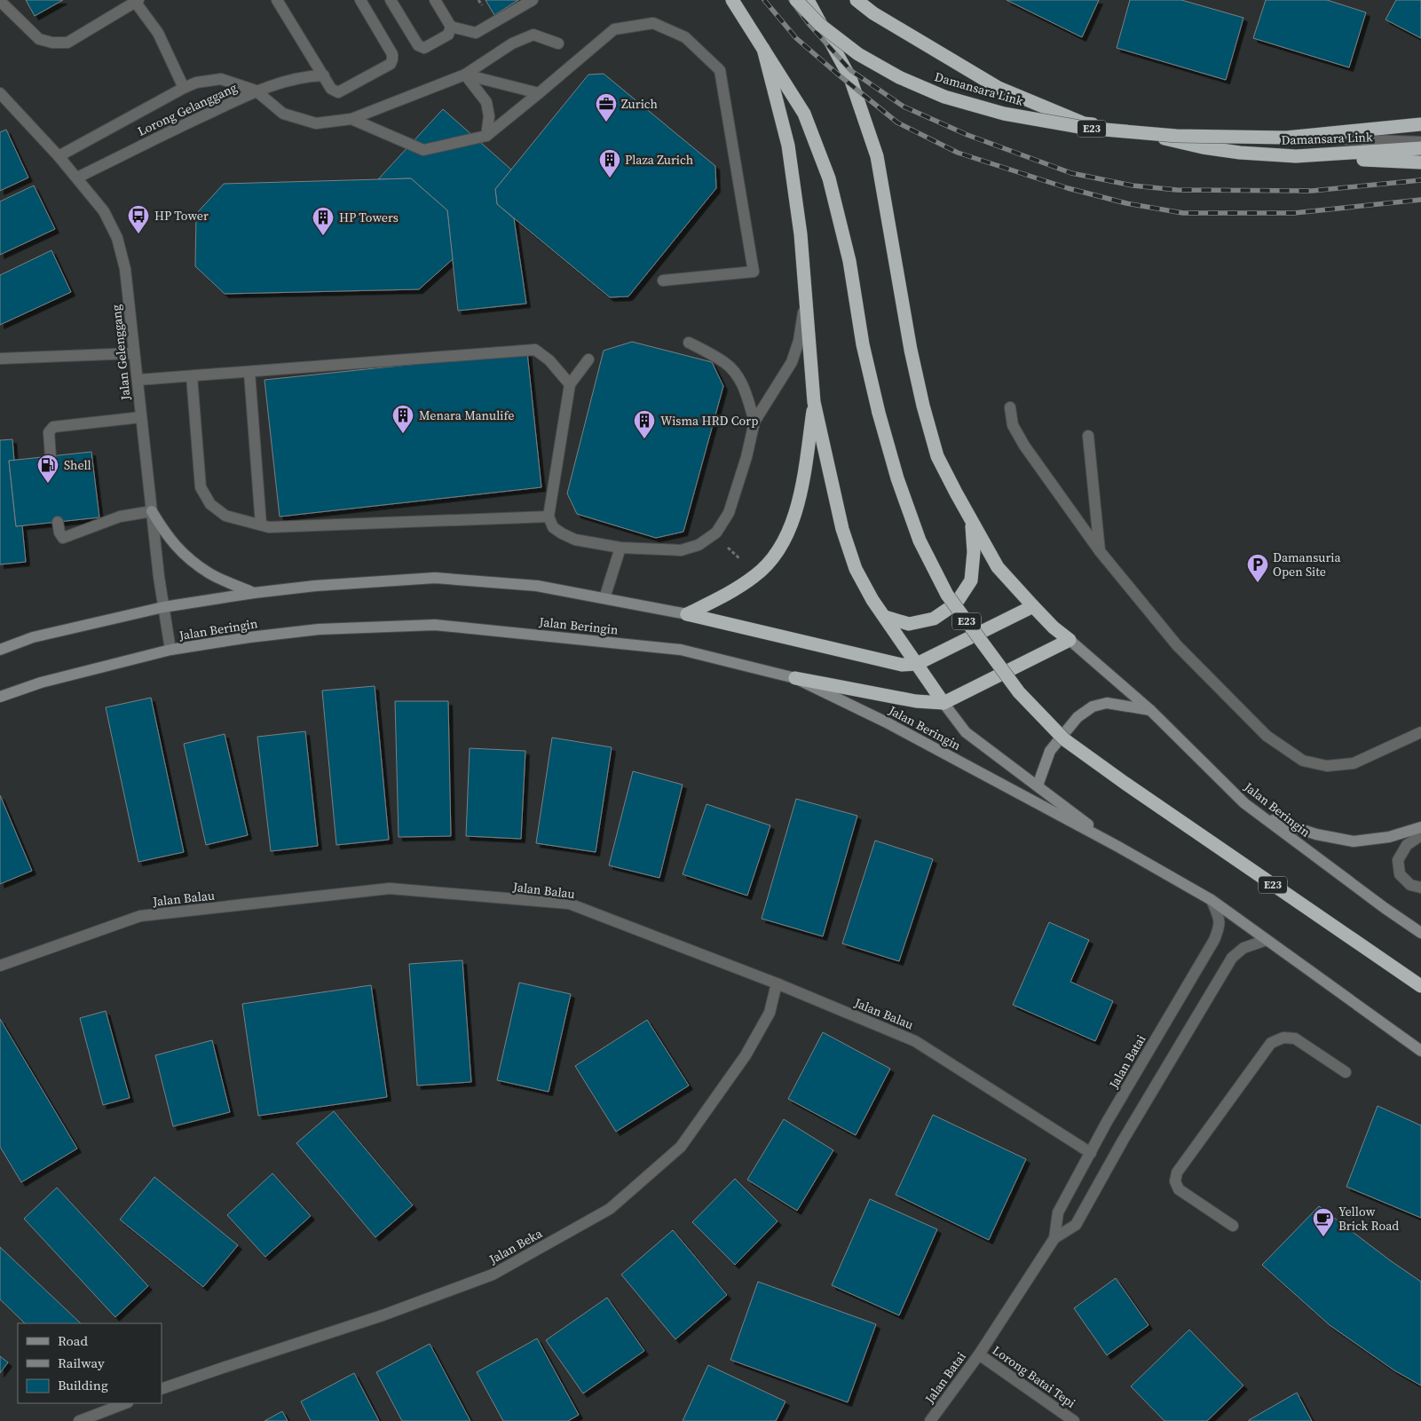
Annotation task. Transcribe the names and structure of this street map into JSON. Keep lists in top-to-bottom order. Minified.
{"streets":{"highway":["Damansara Link","E23"],"street":["Lorong Gelanggang","Jalan Gelenggang","Jalan Beringin","Jalan Balau","Jalan Batai","Jalan Beka","Lorong Batai Tepi"]},"crossings":[["Lorong Gelanggang","Jalan Gelenggang"],["Jalan Gelenggang","Jalan Beringin"],["Jalan Beringin","Jalan Batai"],["Jalan Balau","Jalan Batai"],["Jalan Balau","Jalan Beka"],["Jalan Batai","Lorong Batai Tepi"]],"places":{"office":["Zurich"],"building":["Plaza Zurich","HP Towers","Menara Manulife","Wisma HRD Corp"],"bus stop":["HP Tower"],"fuel station":["Shell"],"parking":["Damansuria Open Site"],"cafe":["Yellow Brick Road"]},"legend":["Road","Railway","Building"]}
